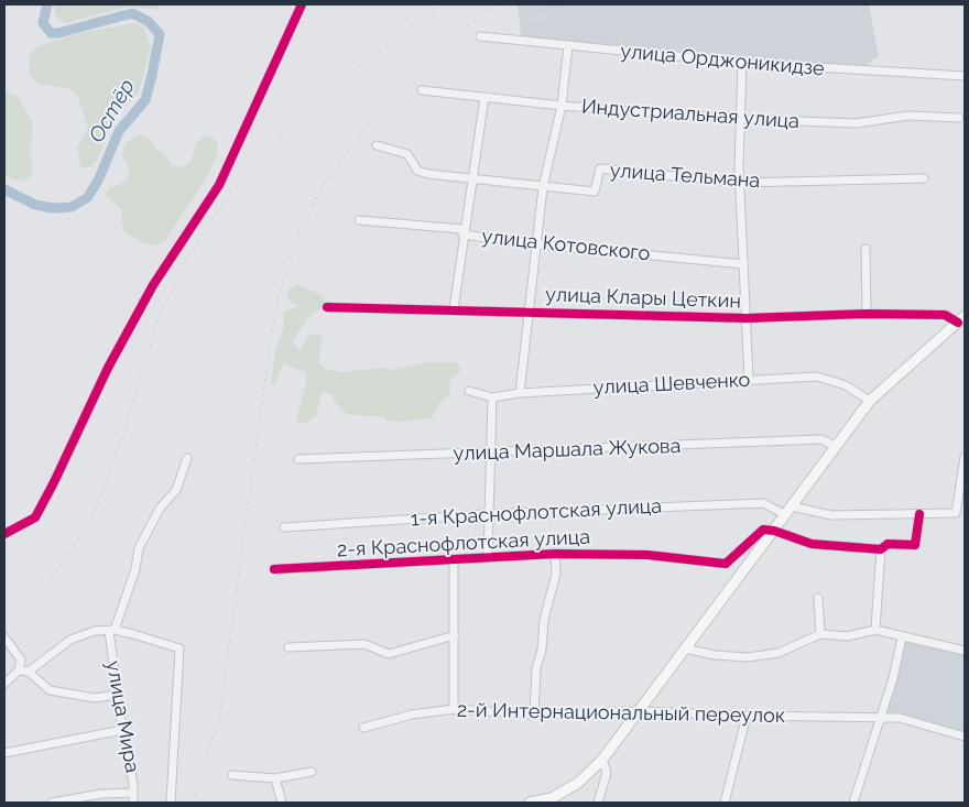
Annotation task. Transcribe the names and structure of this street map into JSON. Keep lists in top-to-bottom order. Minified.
{"streets":{"street":["улица Орджоникидзе","Индустриальная улица","улица Тельмана","улица Котовского","улица Клары Цеткин","улица Шевченко","улица Маршала Жукова","1-я Краснофлотская улица","2-я Краснофлотская улица","2-й Интернациональный переулок","улица Мира"]},"water":["Остёр"]}
